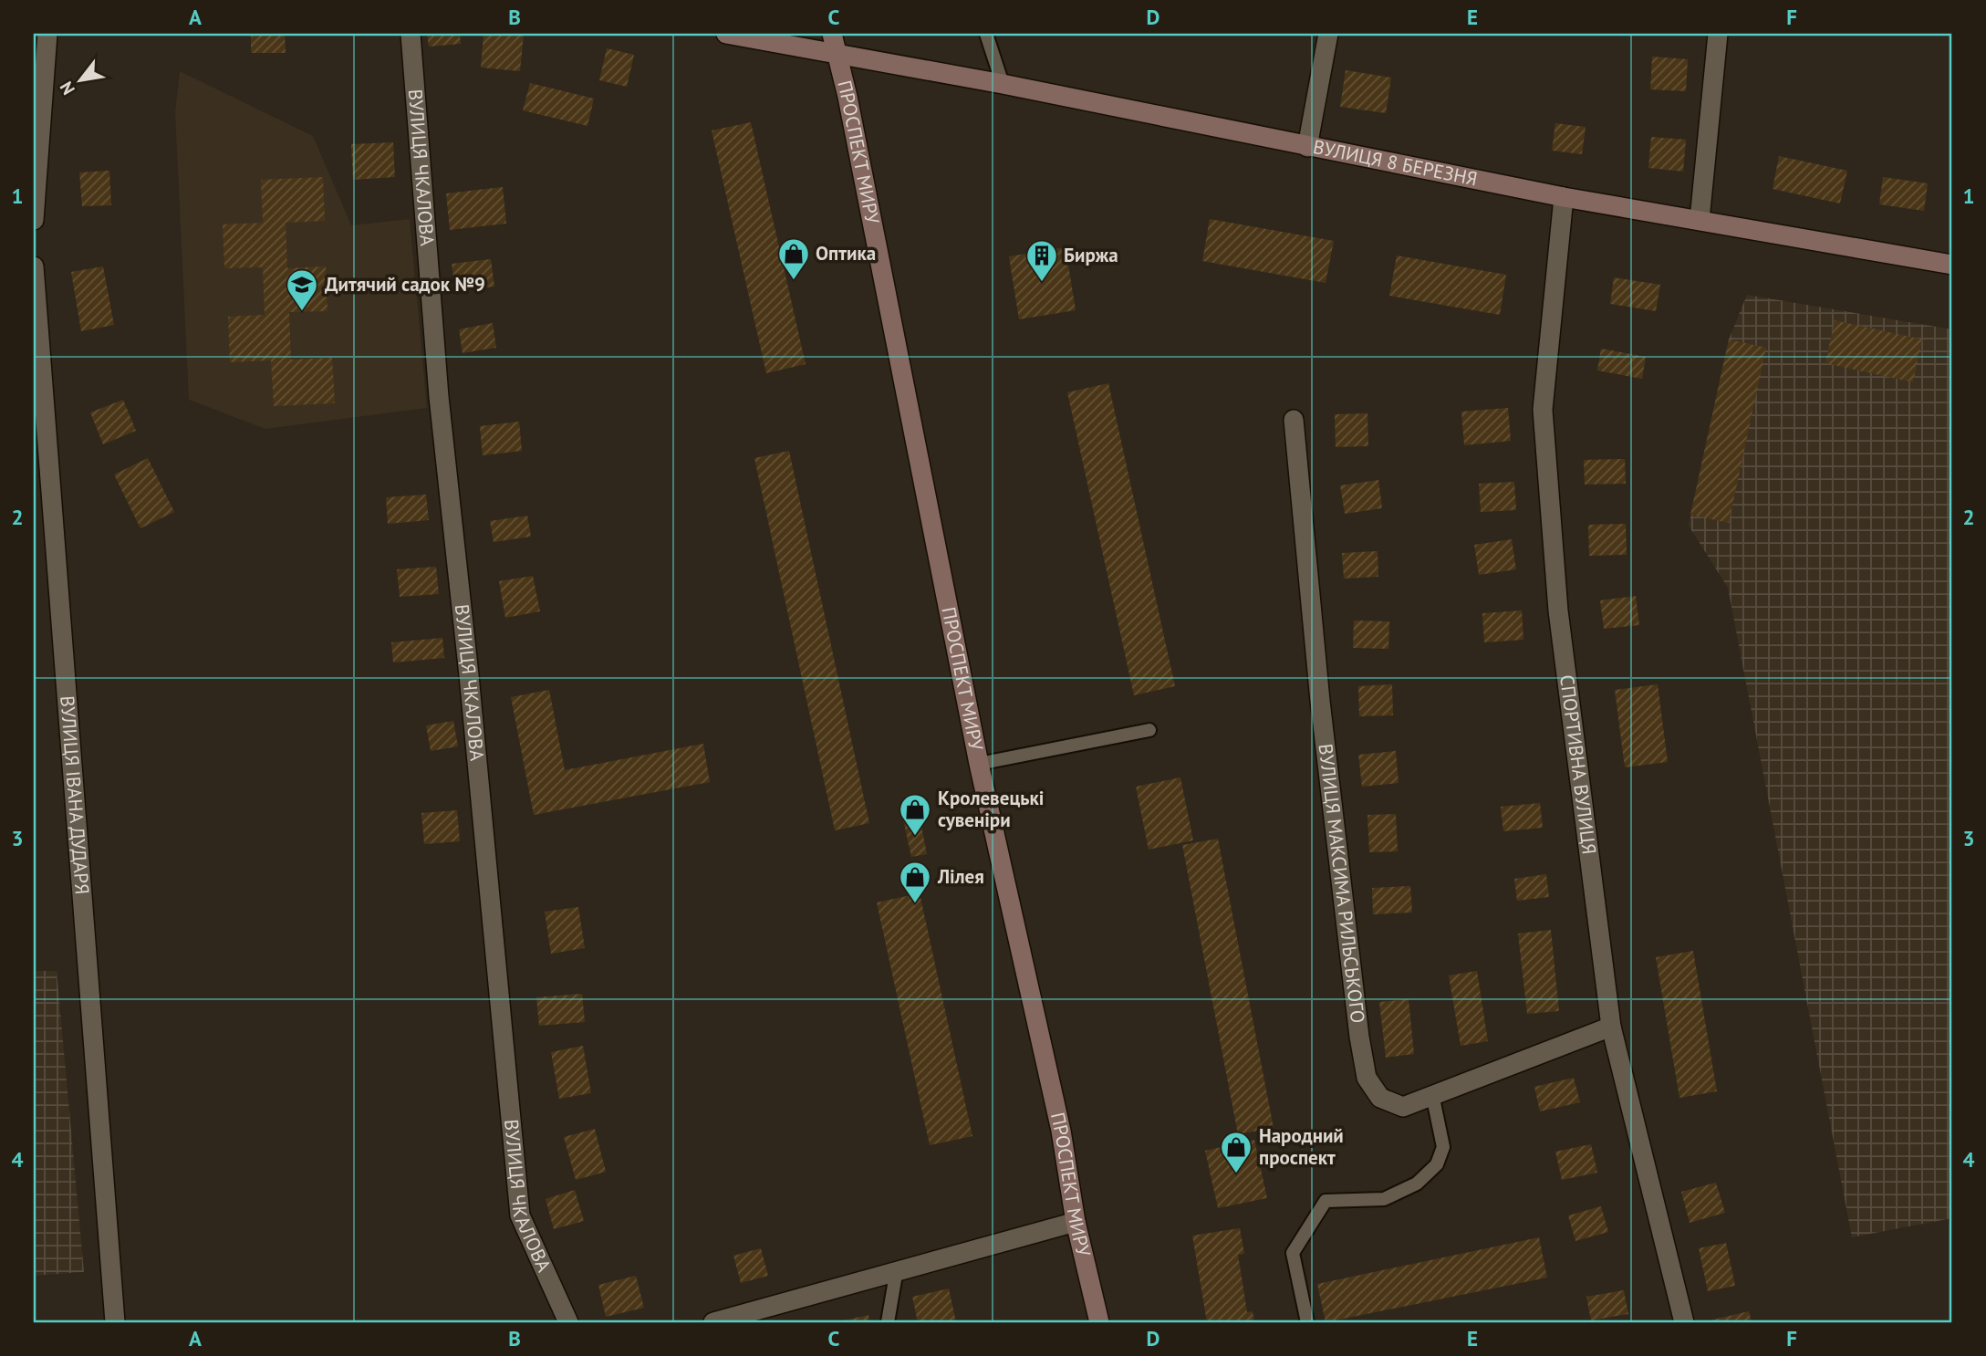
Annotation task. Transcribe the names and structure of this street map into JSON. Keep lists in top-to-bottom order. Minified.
{"streets":{"street":["ПРОСПЕКТ МИРУ","ВУЛИЦЯ 8 БЕРЕЗНЯ","ВУЛИЦЯ ЧКАЛОВА","СПОРТИВНА ВУЛИЦЯ","ВУЛИЦЯ ІВАНА ДУДАРЯ","ВУЛИЦЯ МАКСИМА РИЛЬСЬКОГО"]},"crossings":[["ПРОСПЕКТ МИРУ","ВУЛИЦЯ 8 БЕРЕЗНЯ"],["ВУЛИЦЯ 8 БЕРЕЗНЯ","СПОРТИВНА ВУЛИЦЯ"],["СПОРТИВНА ВУЛИЦЯ","ВУЛИЦЯ МАКСИМА РИЛЬСЬКОГО"]],"places":{"shop":["Оптика","Кролевецькі сувеніри","Лілея","Народний проспект"],"building":["Биржа"],"school or university":["Дитячий садок №9"]},"north":"bottom left","grid":{"columns":["A","B","C","D","E","F"],"rows":["1","2","3","4"]}}
